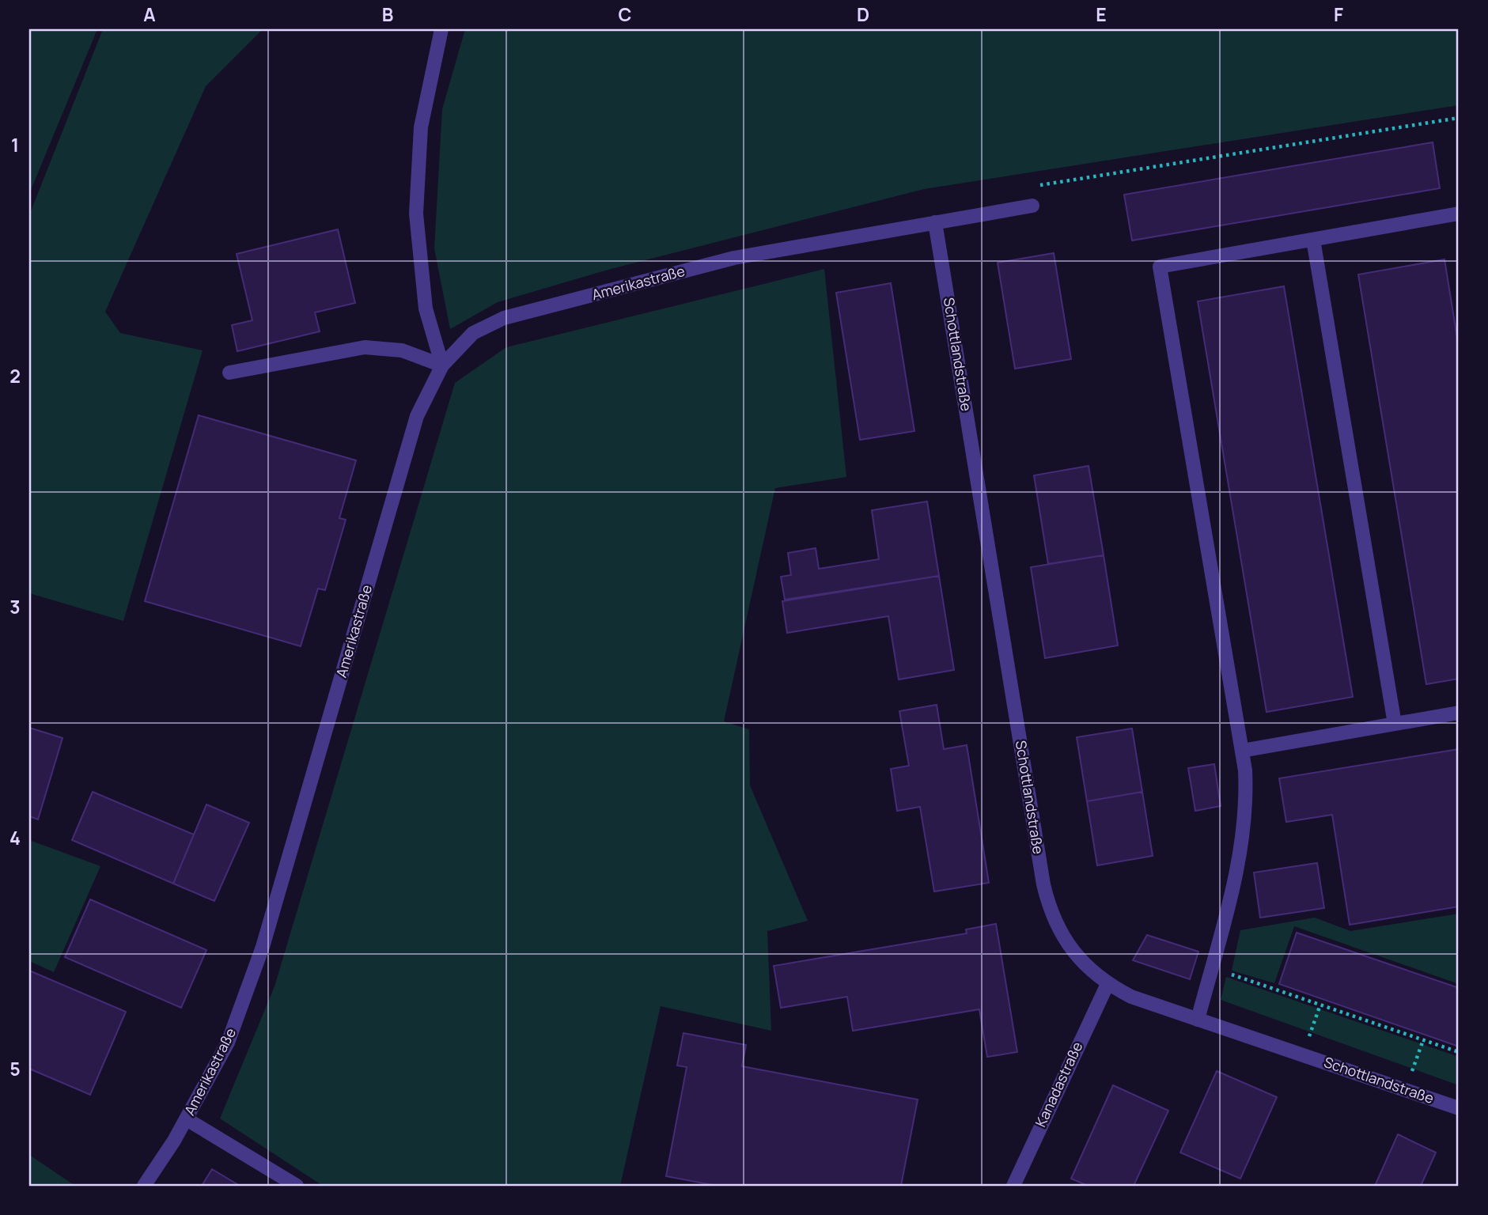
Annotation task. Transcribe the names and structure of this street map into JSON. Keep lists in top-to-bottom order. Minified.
{"streets":{"street":["Amerikastraße","Schottlandstraße","Kanadastraße"]},"crossings":[["Amerikastraße","Schottlandstraße"],["Schottlandstraße","Kanadastraße"]],"grid":{"columns":["A","B","C","D","E","F"],"rows":["1","2","3","4","5"]}}
